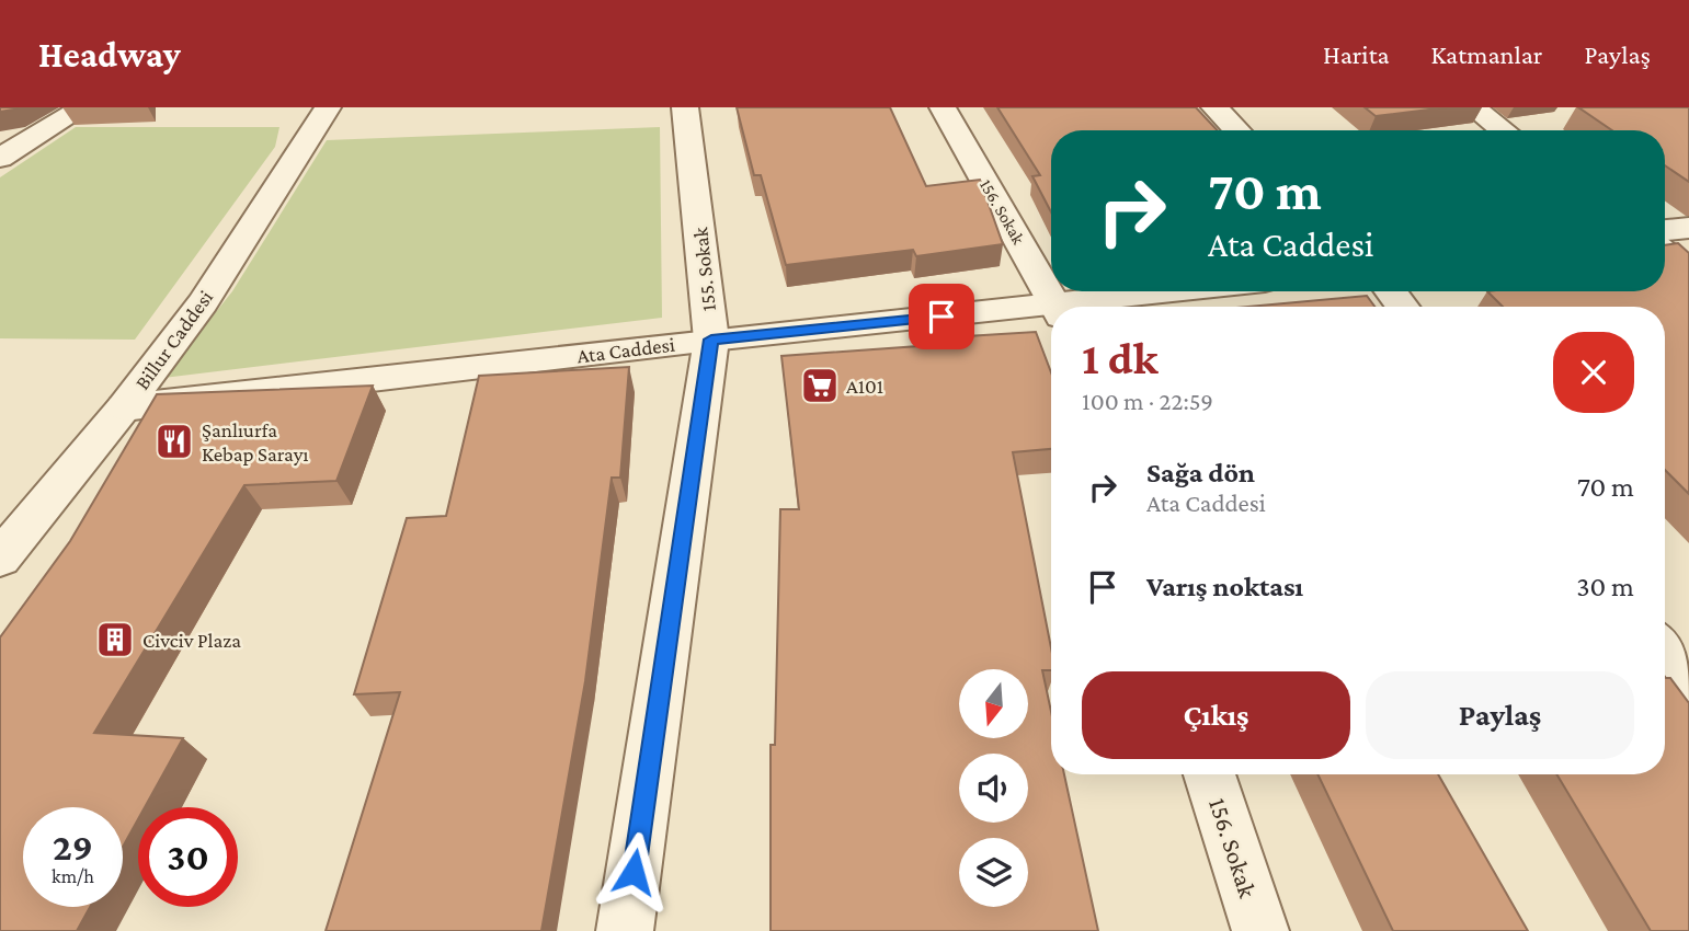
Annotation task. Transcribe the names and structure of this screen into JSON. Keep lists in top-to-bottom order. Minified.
{"streets":{"street":["156. Sokak","155. Sokak","Billur Caddesi","Ata Caddesi"]},"crossings":[["155. Sokak","Ata Caddesi"],["Billur Caddesi","Ata Caddesi"]],"places":{"supermarket":["A101"],"restaurant":["Şanlıurfa Kebap Sarayı"],"building":["Civciv Plaza"]},"north":"bottom","page":{"header":"Headway","nav":["Harita","Katmanlar","Paylaş"],"turn":["70 m","Ata Caddesi"],"heading":["1 dk","100 m · 22:59"],"list":[{"name":"Sağa dön","note":"Ata Caddesi","value":"70 m"},{"name":"Varış noktası","value":"30 m"}],"buttons":["Çıkış","Paylaş"],"speed":"29 km/h","limit":"30"}}
